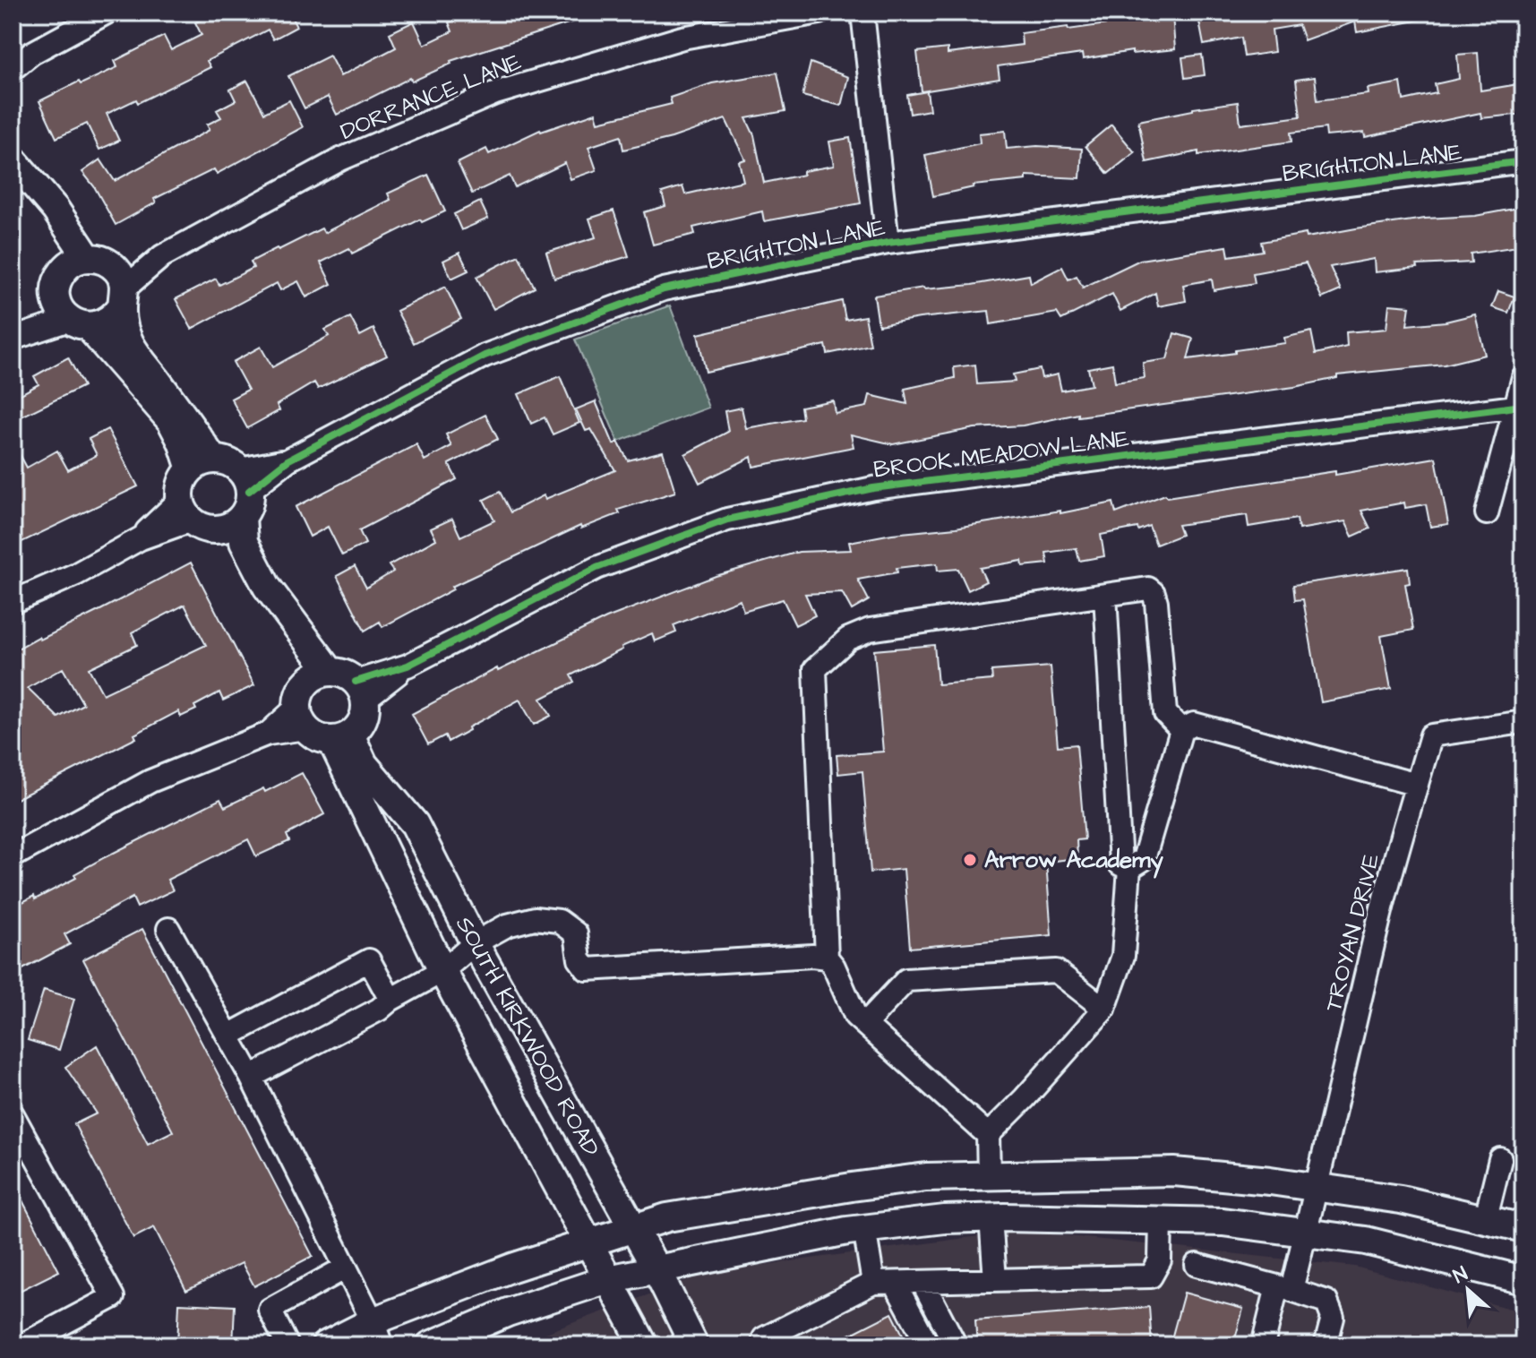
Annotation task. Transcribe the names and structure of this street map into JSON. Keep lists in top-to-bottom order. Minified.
{"streets":{"main road":["SOUTH KIRKWOOD ROAD"],"street":["DORRANCE LANE","BRIGHTON LANE","BROOK MEADOW LANE","TROYAN DRIVE"]},"crossings":[["BROOK MEADOW LANE","SOUTH KIRKWOOD ROAD"]],"places":["Arrow Academy"],"north":"top left"}
